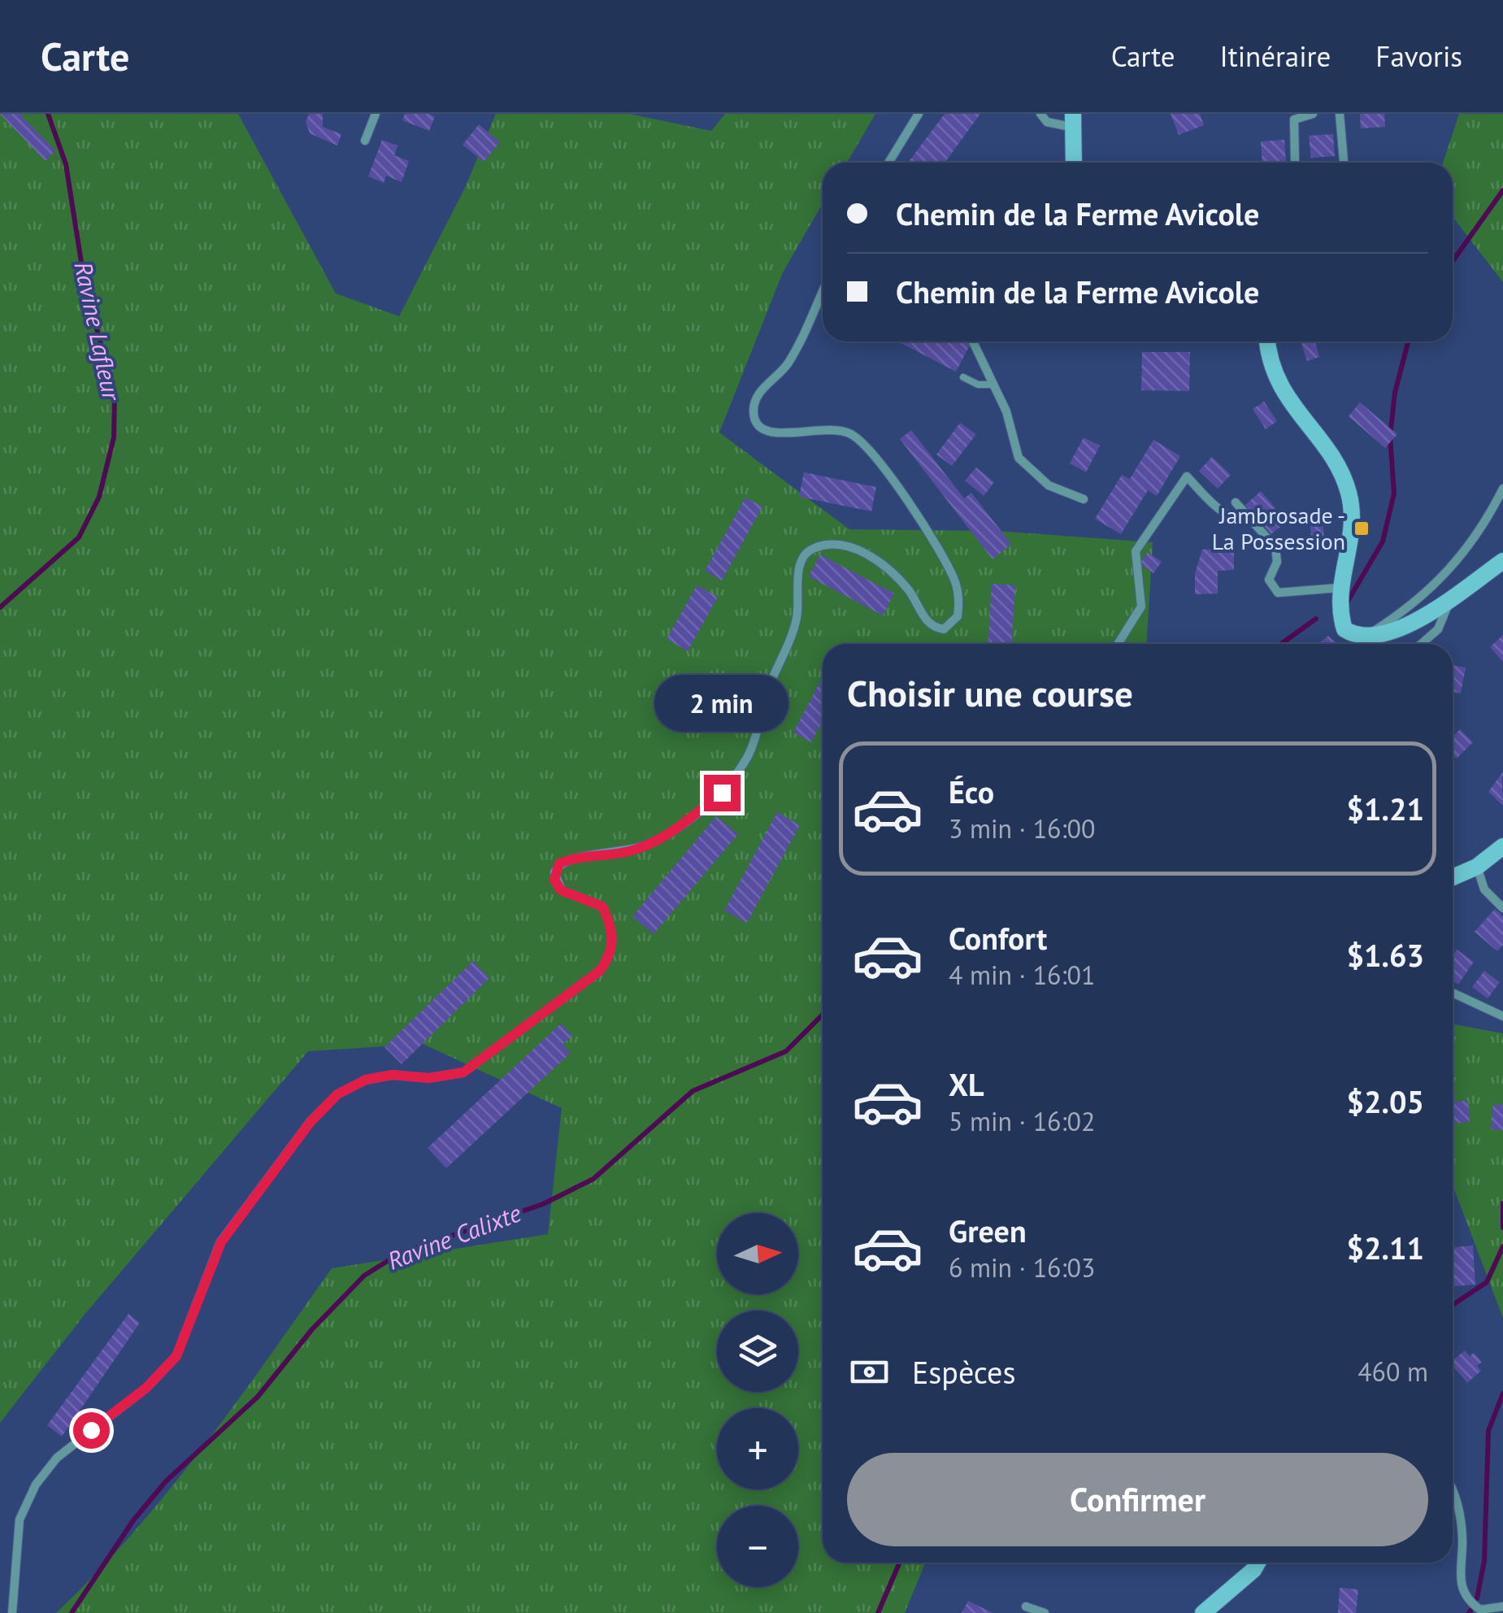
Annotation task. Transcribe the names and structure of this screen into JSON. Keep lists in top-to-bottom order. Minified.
{"water":["Ravine Lafleur","Ravine Calixte"],"places":{"transit":["Jambrosade - La Possession"]},"north":"right","page":{"header":"Carte","nav":["Carte","Itinéraire","Favoris"],"banner":["Chemin de la Ferme Avicole","Chemin de la Ferme Avicole"],"heading":"Choisir une course","bubble":"2 min","list":[{"name":"Éco","note":"3 min · 16:00","value":"$1.21"},{"name":"Confort","note":"4 min · 16:01","value":"$1.63"},{"name":"XL","note":"5 min · 16:02","value":"$2.05"},{"name":"Green","note":"6 min · 16:03","value":"$2.11"}],"map_buttons":["+","−"],"pay":["Espèces","460 m"],"buttons":"Confirmer"}}
